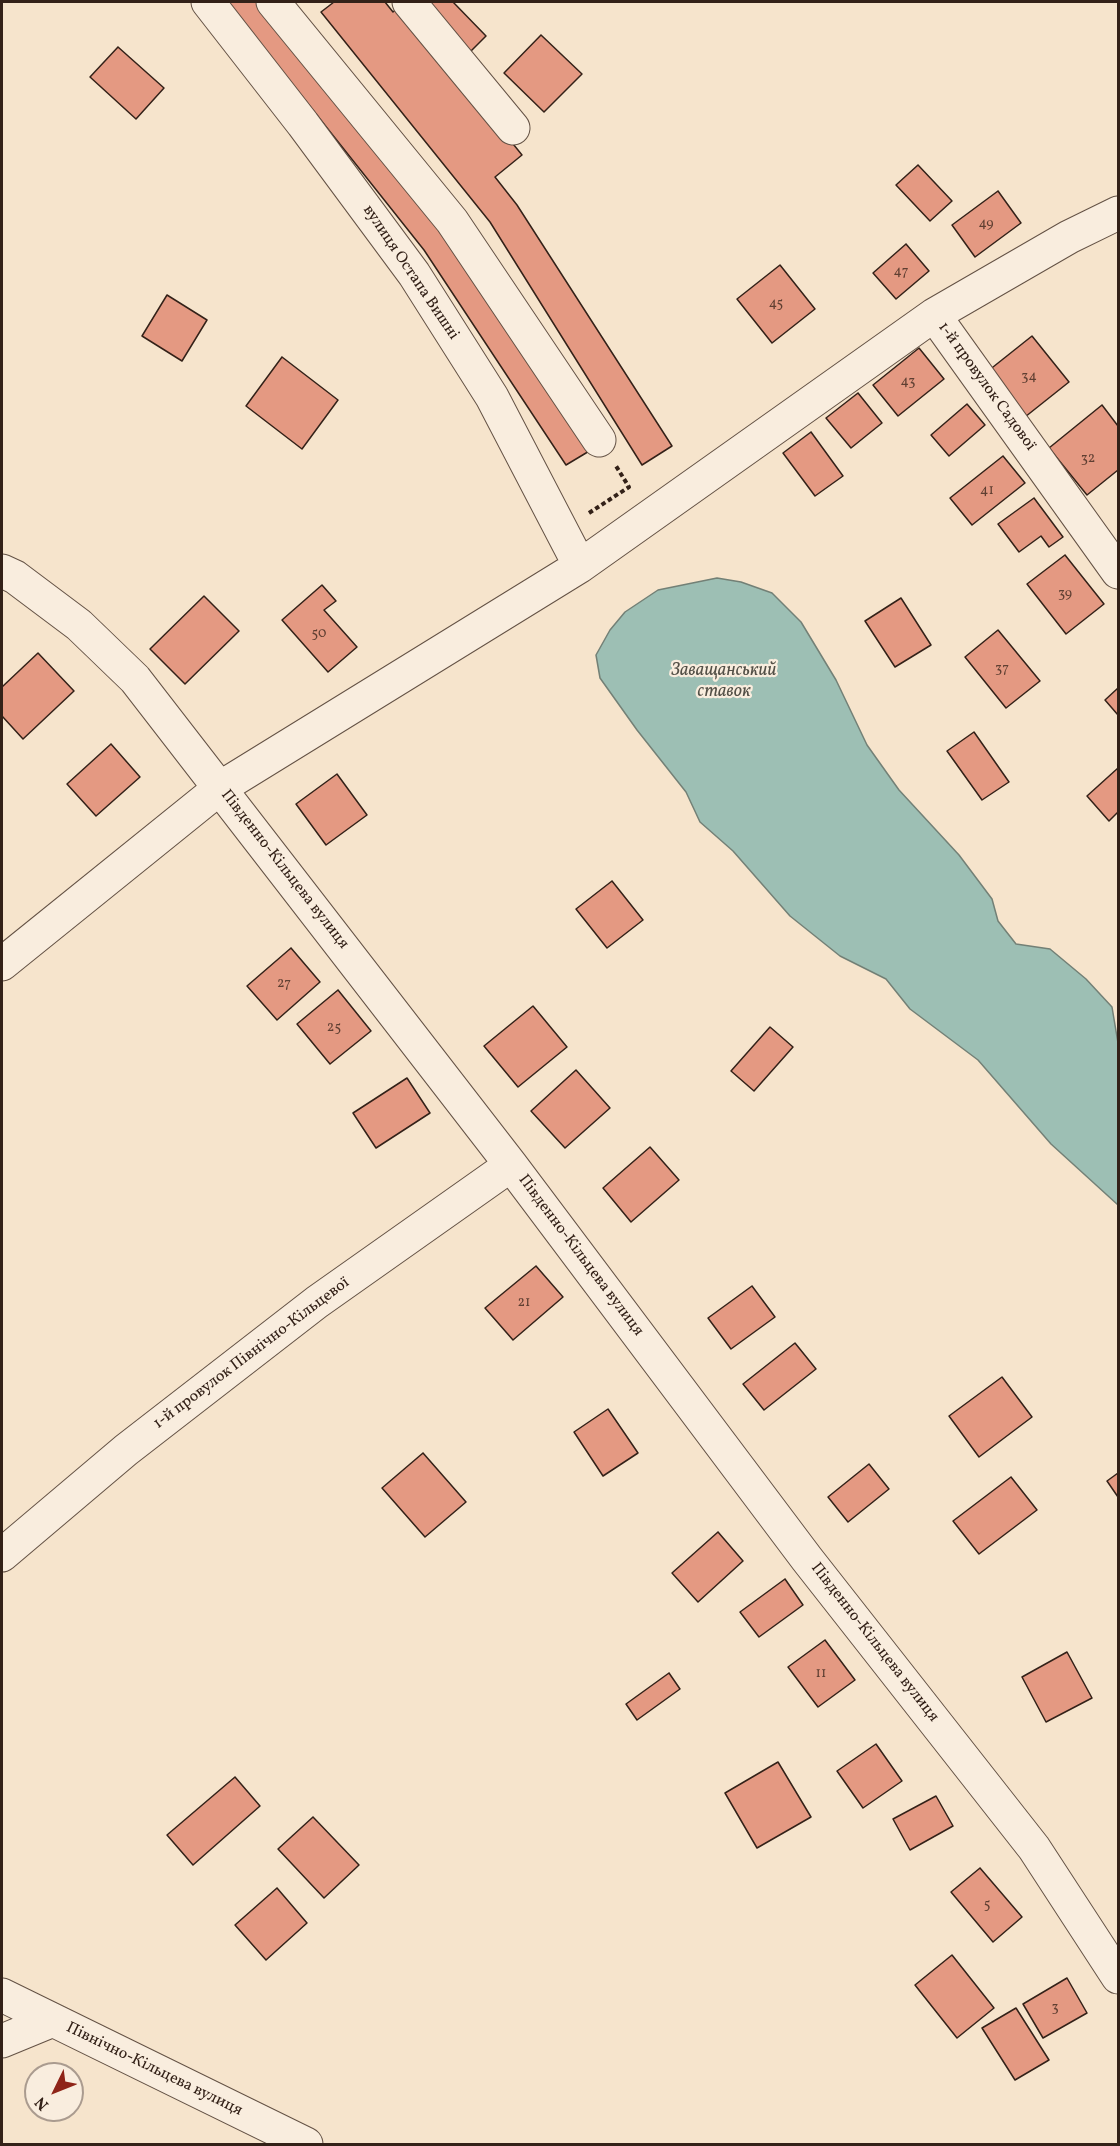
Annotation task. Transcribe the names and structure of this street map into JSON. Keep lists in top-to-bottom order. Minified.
{"streets":{"street":["вулиця Остапа Вишні","1-й провулок Садової","Південно-Кільцева вулиця","1-й провулок Північно-Кільцевої","Північно-Кільцева вулиця"]},"crossings":[["Південно-Кільцева вулиця","1-й провулок Північно-Кільцевої"]],"water":["Заващанський ставок"],"house_numbers":["49","47","45","34","43","32","41","39","50","37","27","25","21","11","5","3"],"north":"bottom left"}
